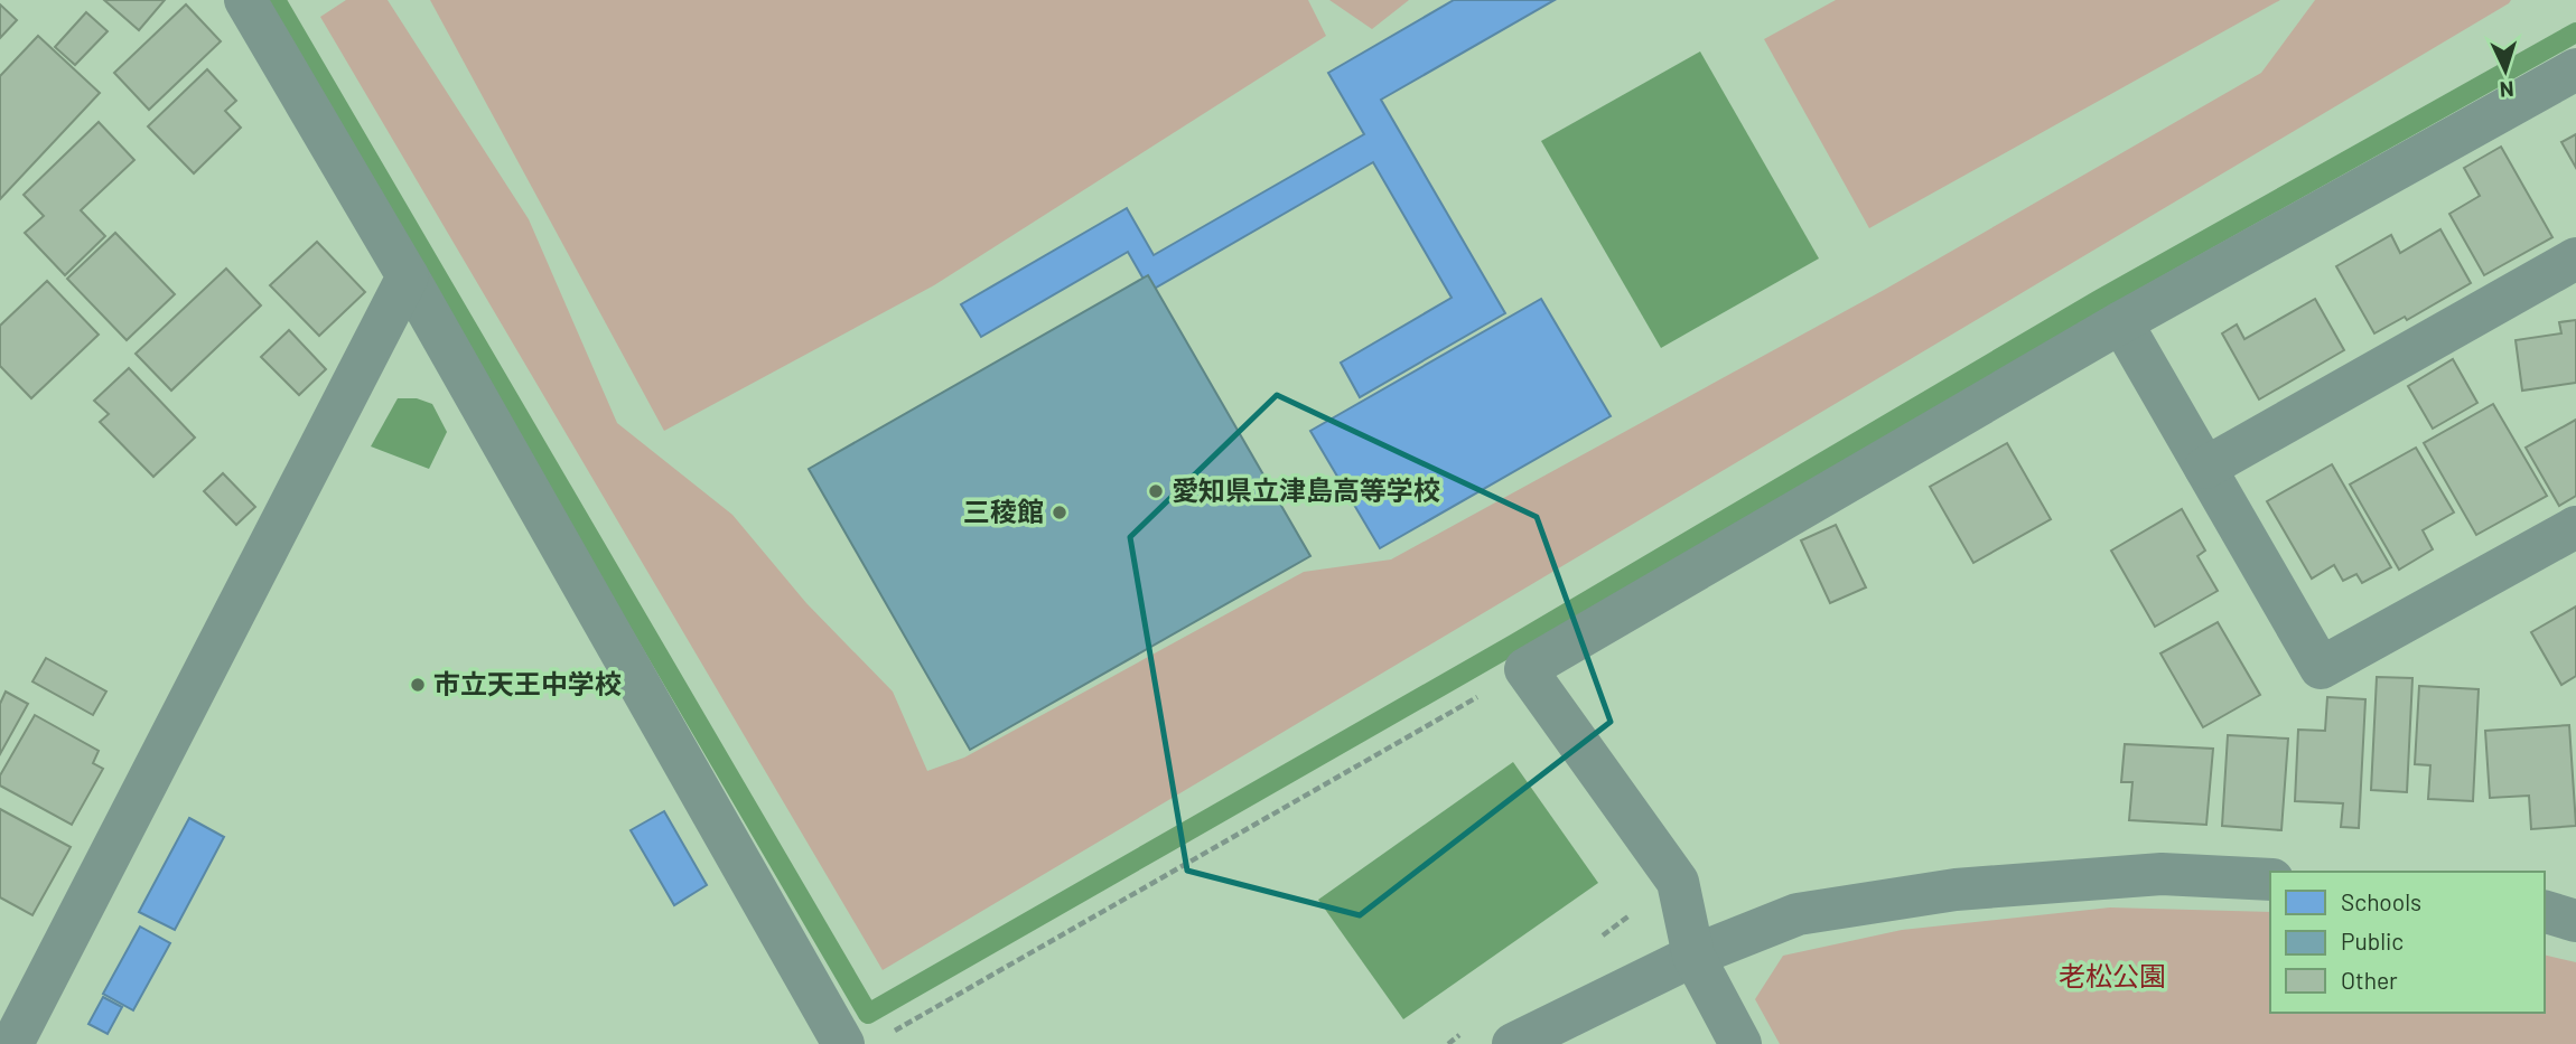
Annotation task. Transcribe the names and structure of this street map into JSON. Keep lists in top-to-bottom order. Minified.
{"parks":["老松公園"],"places":["愛知県立津島高等学校","三稜館","市立天王中学校"],"legend":["Schools","Public","Other"],"north":"bottom"}
